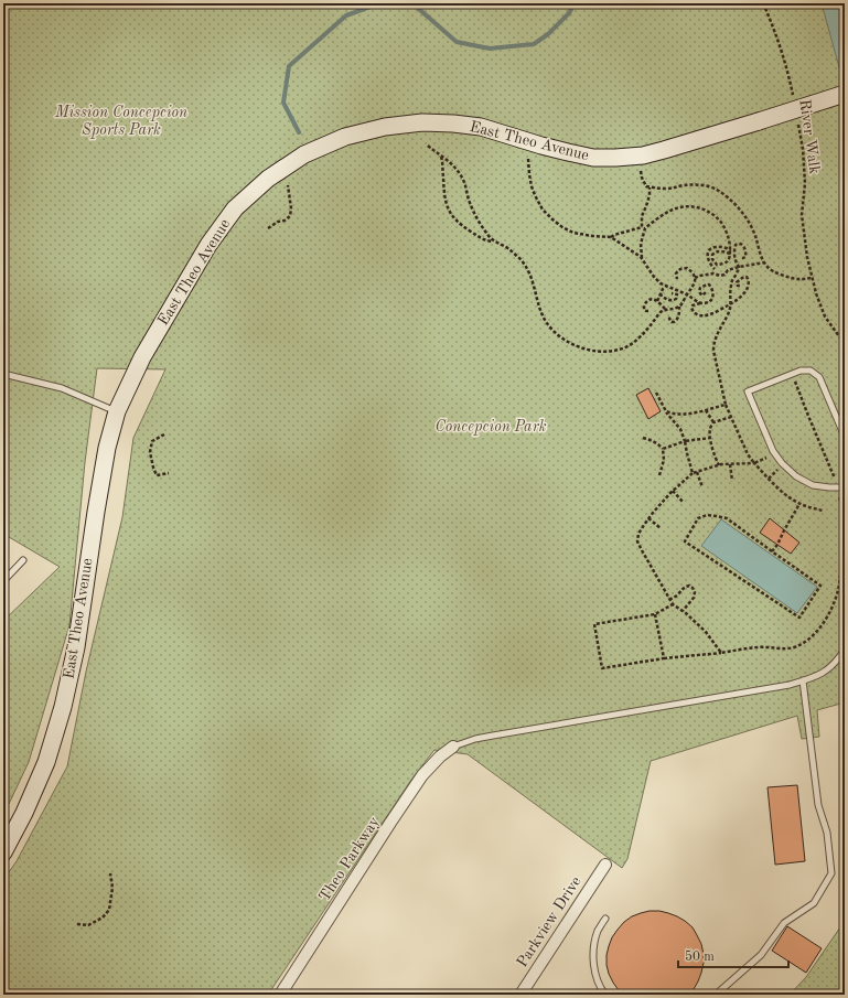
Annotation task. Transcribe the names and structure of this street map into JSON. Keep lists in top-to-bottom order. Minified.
{"streets":{"street":["East Theo Avenue","Theo Parkway","Parkview Drive"],"path":["River Walk"]},"parks":["Mission Concepcion Sports Park","Concepcion Park"],"scale_bar":"50 m"}
